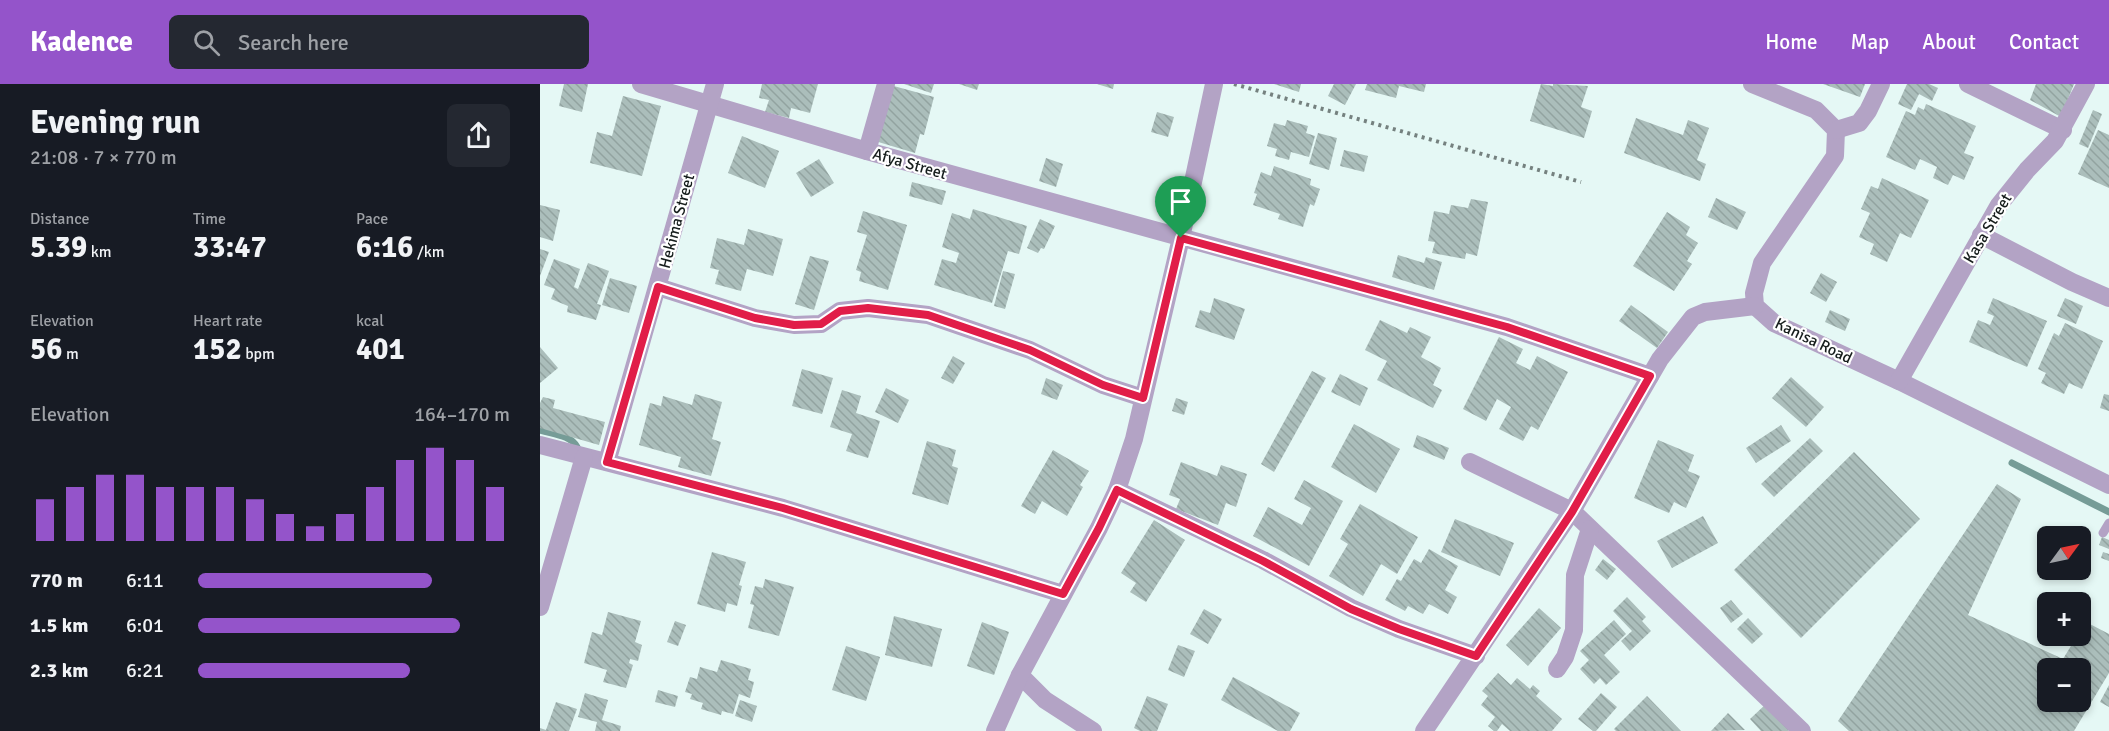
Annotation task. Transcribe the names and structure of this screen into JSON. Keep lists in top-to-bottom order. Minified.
{"streets":{"street":["Afya Street","Hekima Street","Kasa Street","Kanisa Road"]},"crossings":[["Afya Street","Hekima Street"],["Kasa Street","Kanisa Road"]],"north":"top right","page":{"header":"Kadence","search":"Search here","nav":["Home","Map","About","Contact"],"heading":["Evening run","21:08 · 7 × 770 m"],"stats":[["Distance","5.39 km"],["Time","33:47"],["Pace","6:16 /km"],["Elevation","56 m"],["Heart rate","152 bpm"],["kcal","401"]],"chart":["Elevation","164–170 m"],"map_buttons":["+","−"],"list":[{"name":"770 m","note":"6:11"},{"name":"1.5 km","note":"6:01"},{"name":"2.3 km","note":"6:21"}]}}
